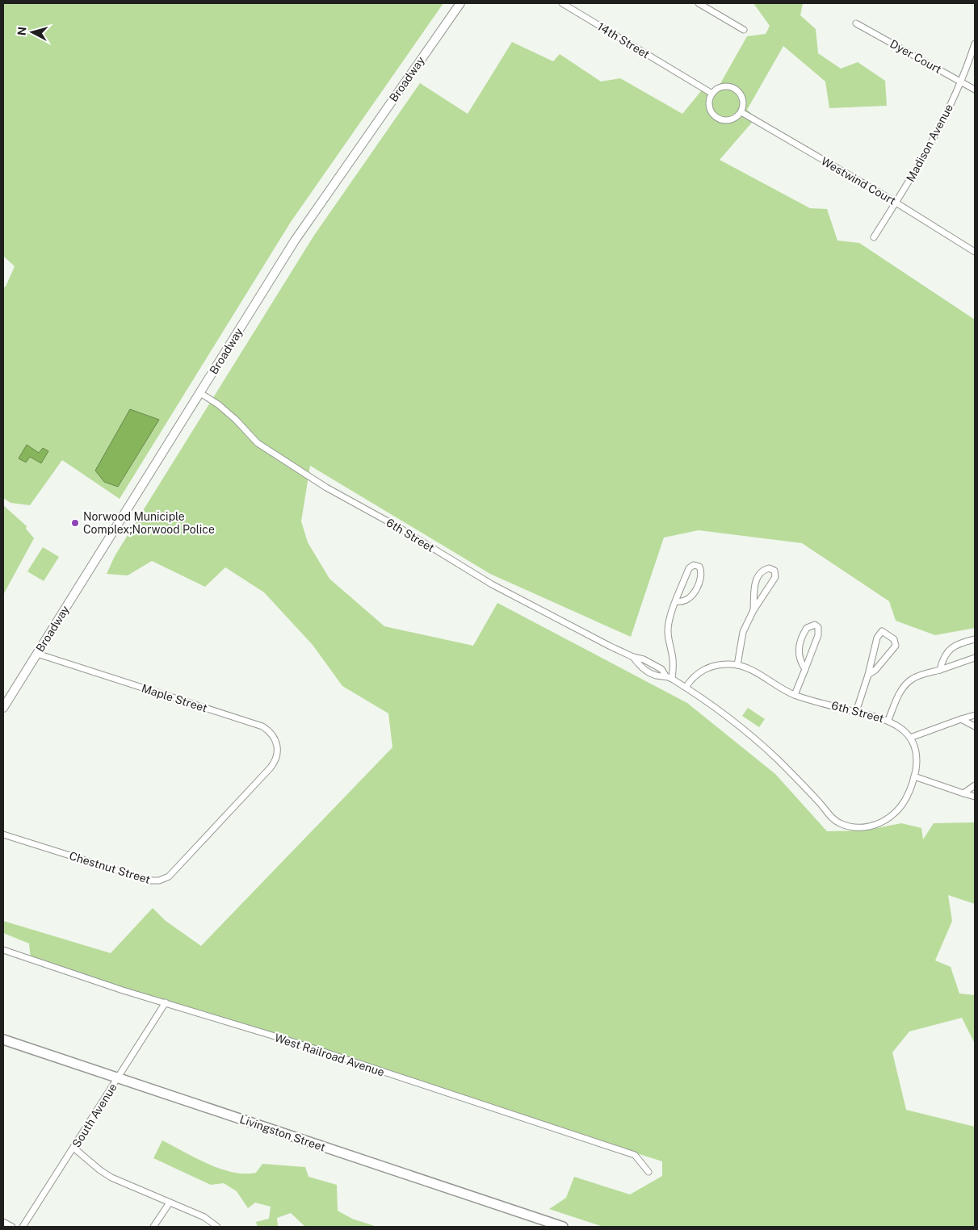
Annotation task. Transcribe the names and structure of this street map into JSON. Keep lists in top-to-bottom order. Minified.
{"streets":{"main road":["Livingston Street"],"street":["14th Street","Dyer Court","Broadway","Madison Avenue","Westwind Court","6th Street","Maple Street","Chestnut Street","West Railroad Avenue","South Avenue"]},"crossings":[["14th Street","Westwind Court"],["Dyer Court","Madison Avenue"],["Broadway","6th Street"],["Broadway","Maple Street"],["Madison Avenue","Westwind Court"],["Maple Street","Chestnut Street"],["West Railroad Avenue","South Avenue"],["South Avenue","Livingston Street"]],"places":["Norwood Municiple Complex;Norwood Police"],"north":"left"}
